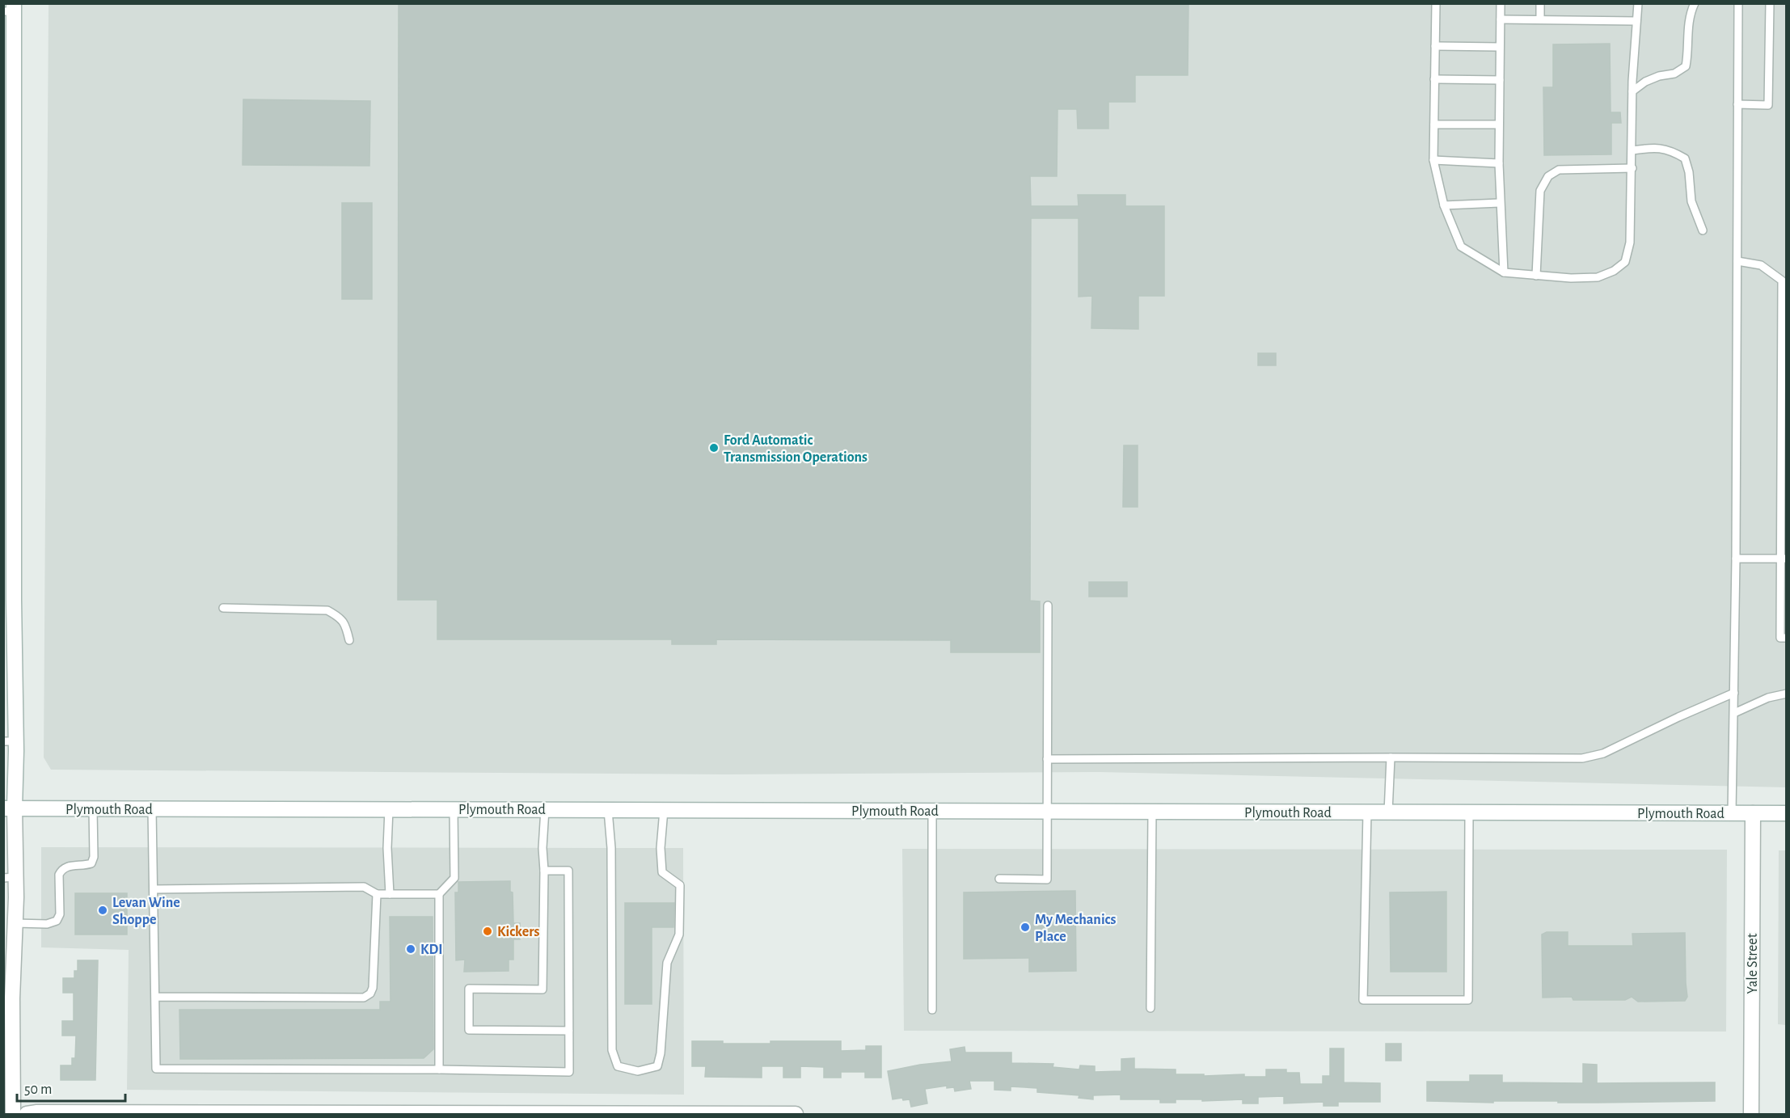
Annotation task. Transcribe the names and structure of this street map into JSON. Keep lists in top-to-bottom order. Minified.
{"streets":{"street":["Plymouth Road","Yale Street"]},"crossings":[["Plymouth Road","Yale Street"]],"places":["Ford Automatic Transmission Operations","Levan Wine Shoppe","My Mechanics Place","Kickers","KDI"],"scale_bar":"50 m"}
